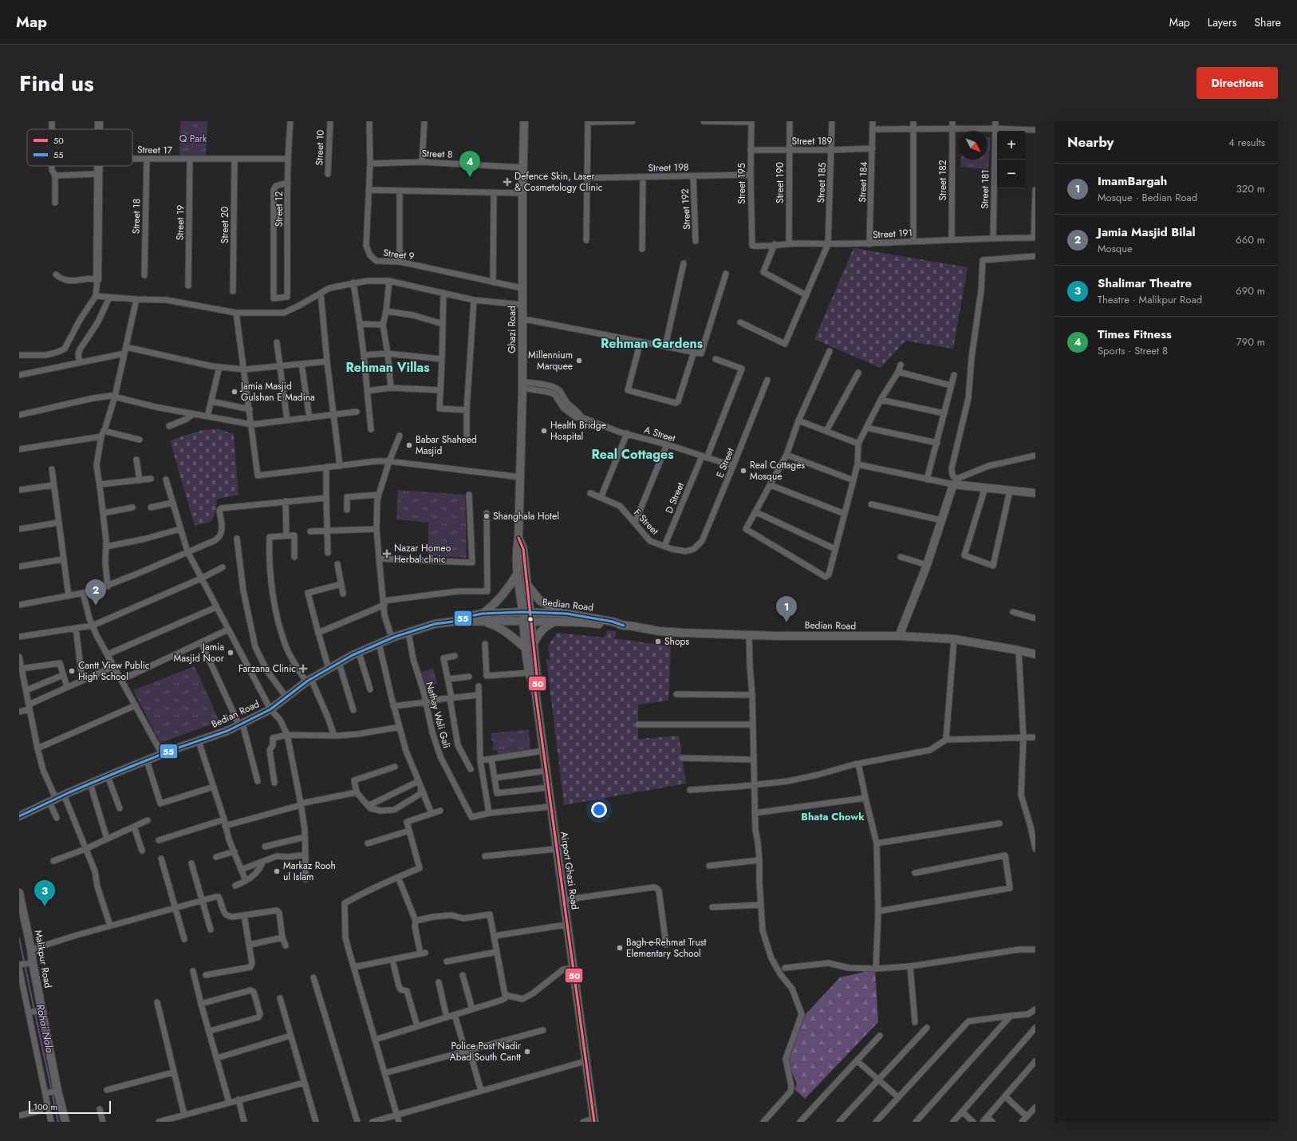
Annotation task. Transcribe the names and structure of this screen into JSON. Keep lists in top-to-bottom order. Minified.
{"streets":{"main road":["Ghazi Road","Bedian Road","Airport Ghazi Road","Malikpur Road"],"street":["Street 189","Street 10","Street 17","Street 8","Street 198","Street 182","Street 184","Street 190","Street 185","Street 195","Street 181","Street 12","Street 192","Street 18","Street 19","Street 20","Street 191","Street 9","A Street","E Street","D Street","F Street","Nathay Wali Gali"]},"crossings":[["Street 189","Street 184"],["Street 189","Street 190"],["Street 189","Street 185"],["Street 189","Street 195"],["Street 17","Street 12"],["Street 17","Street 18"],["Street 17","Street 19"],["Street 17","Street 20"],["Street 8","Street 9"],["Street 8","Ghazi Road"],["Street 198","Street 195"],["Street 198","Street 192"],["Street 182","Street 191"],["Street 184","Street 191"],["Street 190","Street 191"],["Street 185","Street 191"],["Street 195","Street 191"],["Street 181","Street 191"],["Street 9","Ghazi Road"],["Ghazi Road","A Street"],["Ghazi Road","Bedian Road"],["Ghazi Road","Airport Ghazi Road"],["A Street","E Street"],["A Street","D Street"],["E Street","F Street"],["D Street","F Street"],["Bedian Road","Nathay Wali Gali"]],"districts":["Rehman Gardens","Rehman Villas","Real Cottages","Bhata Chowk"],"water":["Rohai Nala"],"parks":["Q Park"],"places":{"health":["Defence Skin, Laser & Cosmetology Clinic","Nazar Homeo Herbal clinic","Farzana Clinic"],"other":["Millennium Marquee","Jamia Masjid Gulshan E Madina","Health Bridge Hospital","Babar Shaheed Masjid","Real Cottages Mosque","Shanghala Hotel","Shops","Jamia Masjid Noor","Cantt View Public High School","Markaz Rooh ul Islam","Bagh-e-Rehmat Trust Elementary School","Police Post Nadir Abad South Cantt"]},"lines":["transit line 50","transit line 55"],"legend":["50","55"],"scale_bar":"100 m","north":"bottom right","page":{"header":"Map","nav":["Map","Layers","Share"],"title":"Find us","buttons":"Directions","heading":["Nearby","4 results"],"map_buttons":["+","−"],"pins":["4","2","1","3"],"list":[{"mark":"1","name":"ImamBargah","note":"Mosque · Bedian Road","value":"320 m"},{"mark":"2","name":"Jamia Masjid Bilal","note":"Mosque","value":"660 m"},{"mark":"3","name":"Shalimar Theatre","note":"Theatre · Malikpur Road","value":"690 m"},{"mark":"4","name":"Times Fitness","note":"Sports · Street 8","value":"790 m"}],"scale":"100 m"}}
